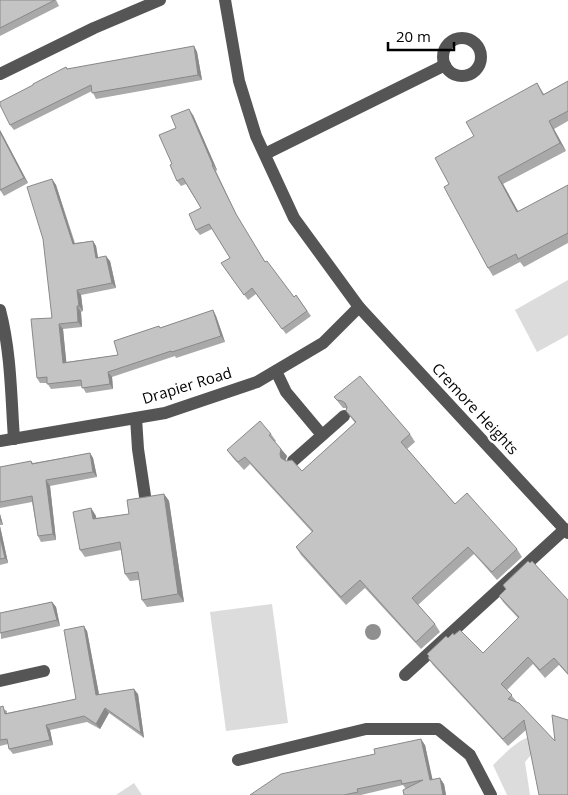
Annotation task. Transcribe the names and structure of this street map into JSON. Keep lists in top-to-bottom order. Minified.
{"streets":{"street":["Drapier Road","Cremore Heights"]},"crossings":[["Drapier Road","Cremore Heights"]],"scale_bar":"20 m"}
